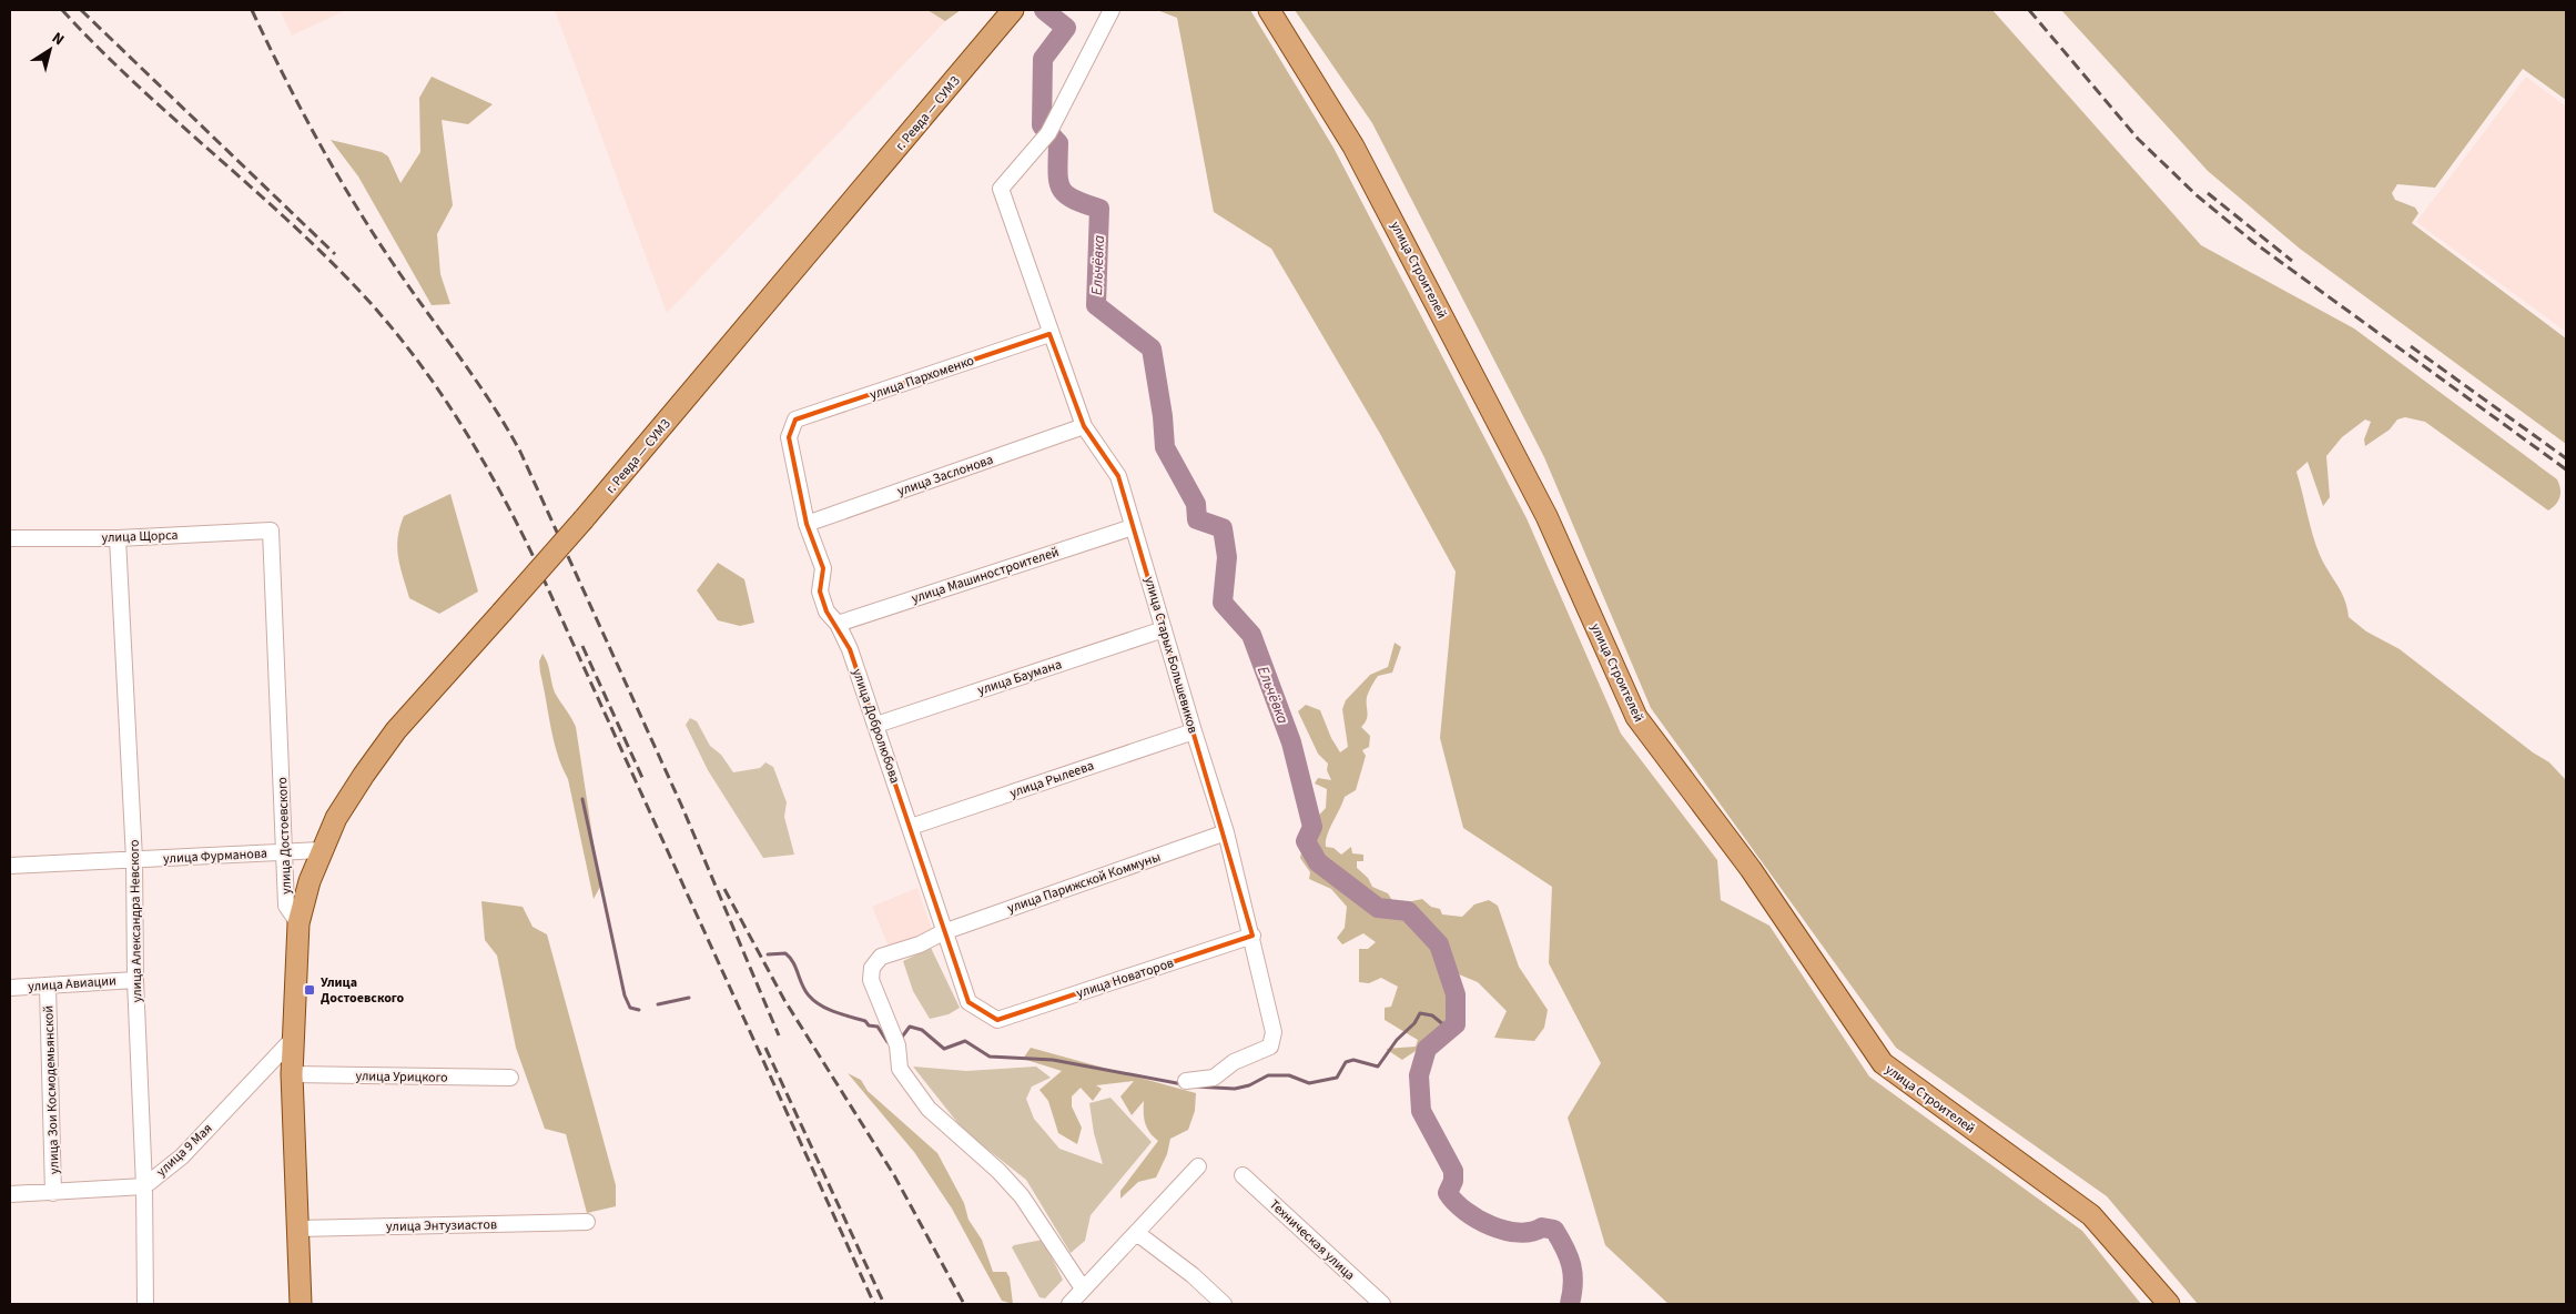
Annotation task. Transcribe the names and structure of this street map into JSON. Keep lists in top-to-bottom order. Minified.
{"streets":{"main road":["г. Ревда — СУМЗ","улица Строителей","улица Достоевского"],"street":["улица Пархоменко","улица Заслонова","улица Щорса","улица Машиностроителей","улица Старых Большевиков","улица Баумана","улица Добролюбова","улица Рылеева","улица Фурманова","улица Парижской Коммуны","улица Александра Невского","улица Новаторов","улица Авиации","улица Урицкого","улица Зои Космодемьянской","улица 9 Мая","улица Энтузиастов","Техническая улица"]},"crossings":[["г. Ревда — СУМЗ","улица Достоевского"],["г. Ревда — СУМЗ","улица Фурманова"],["улица Пархоменко","улица Старых Большевиков"],["улица Пархоменко","улица Добролюбова"],["улица Заслонова","улица Старых Большевиков"],["улица Заслонова","улица Добролюбова"],["улица Щорса","улица Достоевского"],["улица Щорса","улица Александра Невского"],["улица Машиностроителей","улица Старых Большевиков"],["улица Машиностроителей","улица Добролюбова"],["улица Старых Большевиков","улица Баумана"],["улица Старых Большевиков","улица Рылеева"],["улица Старых Большевиков","улица Парижской Коммуны"],["улица Старых Большевиков","улица Новаторов"],["улица Баумана","улица Добролюбова"],["улица Добролюбова","улица Рылеева"],["улица Добролюбова","улица Парижской Коммуны"],["улица Добролюбова","улица Новаторов"],["улица Достоевского","улица Фурманова"],["улица Достоевского","улица Урицкого"],["улица Достоевского","улица 9 Мая"],["улица Достоевского","улица Энтузиастов"],["улица Фурманова","улица Александра Невского"],["улица Александра Невского","улица Авиации"],["улица Александра Невского","улица 9 Мая"],["улица Авиации","улица Зои Космодемьянской"],["улица Зои Космодемьянской","улица 9 Мая"]],"water":["Ельчёвка"],"places":{"transit":["Улица Достоевского"]},"north":"top right"}
